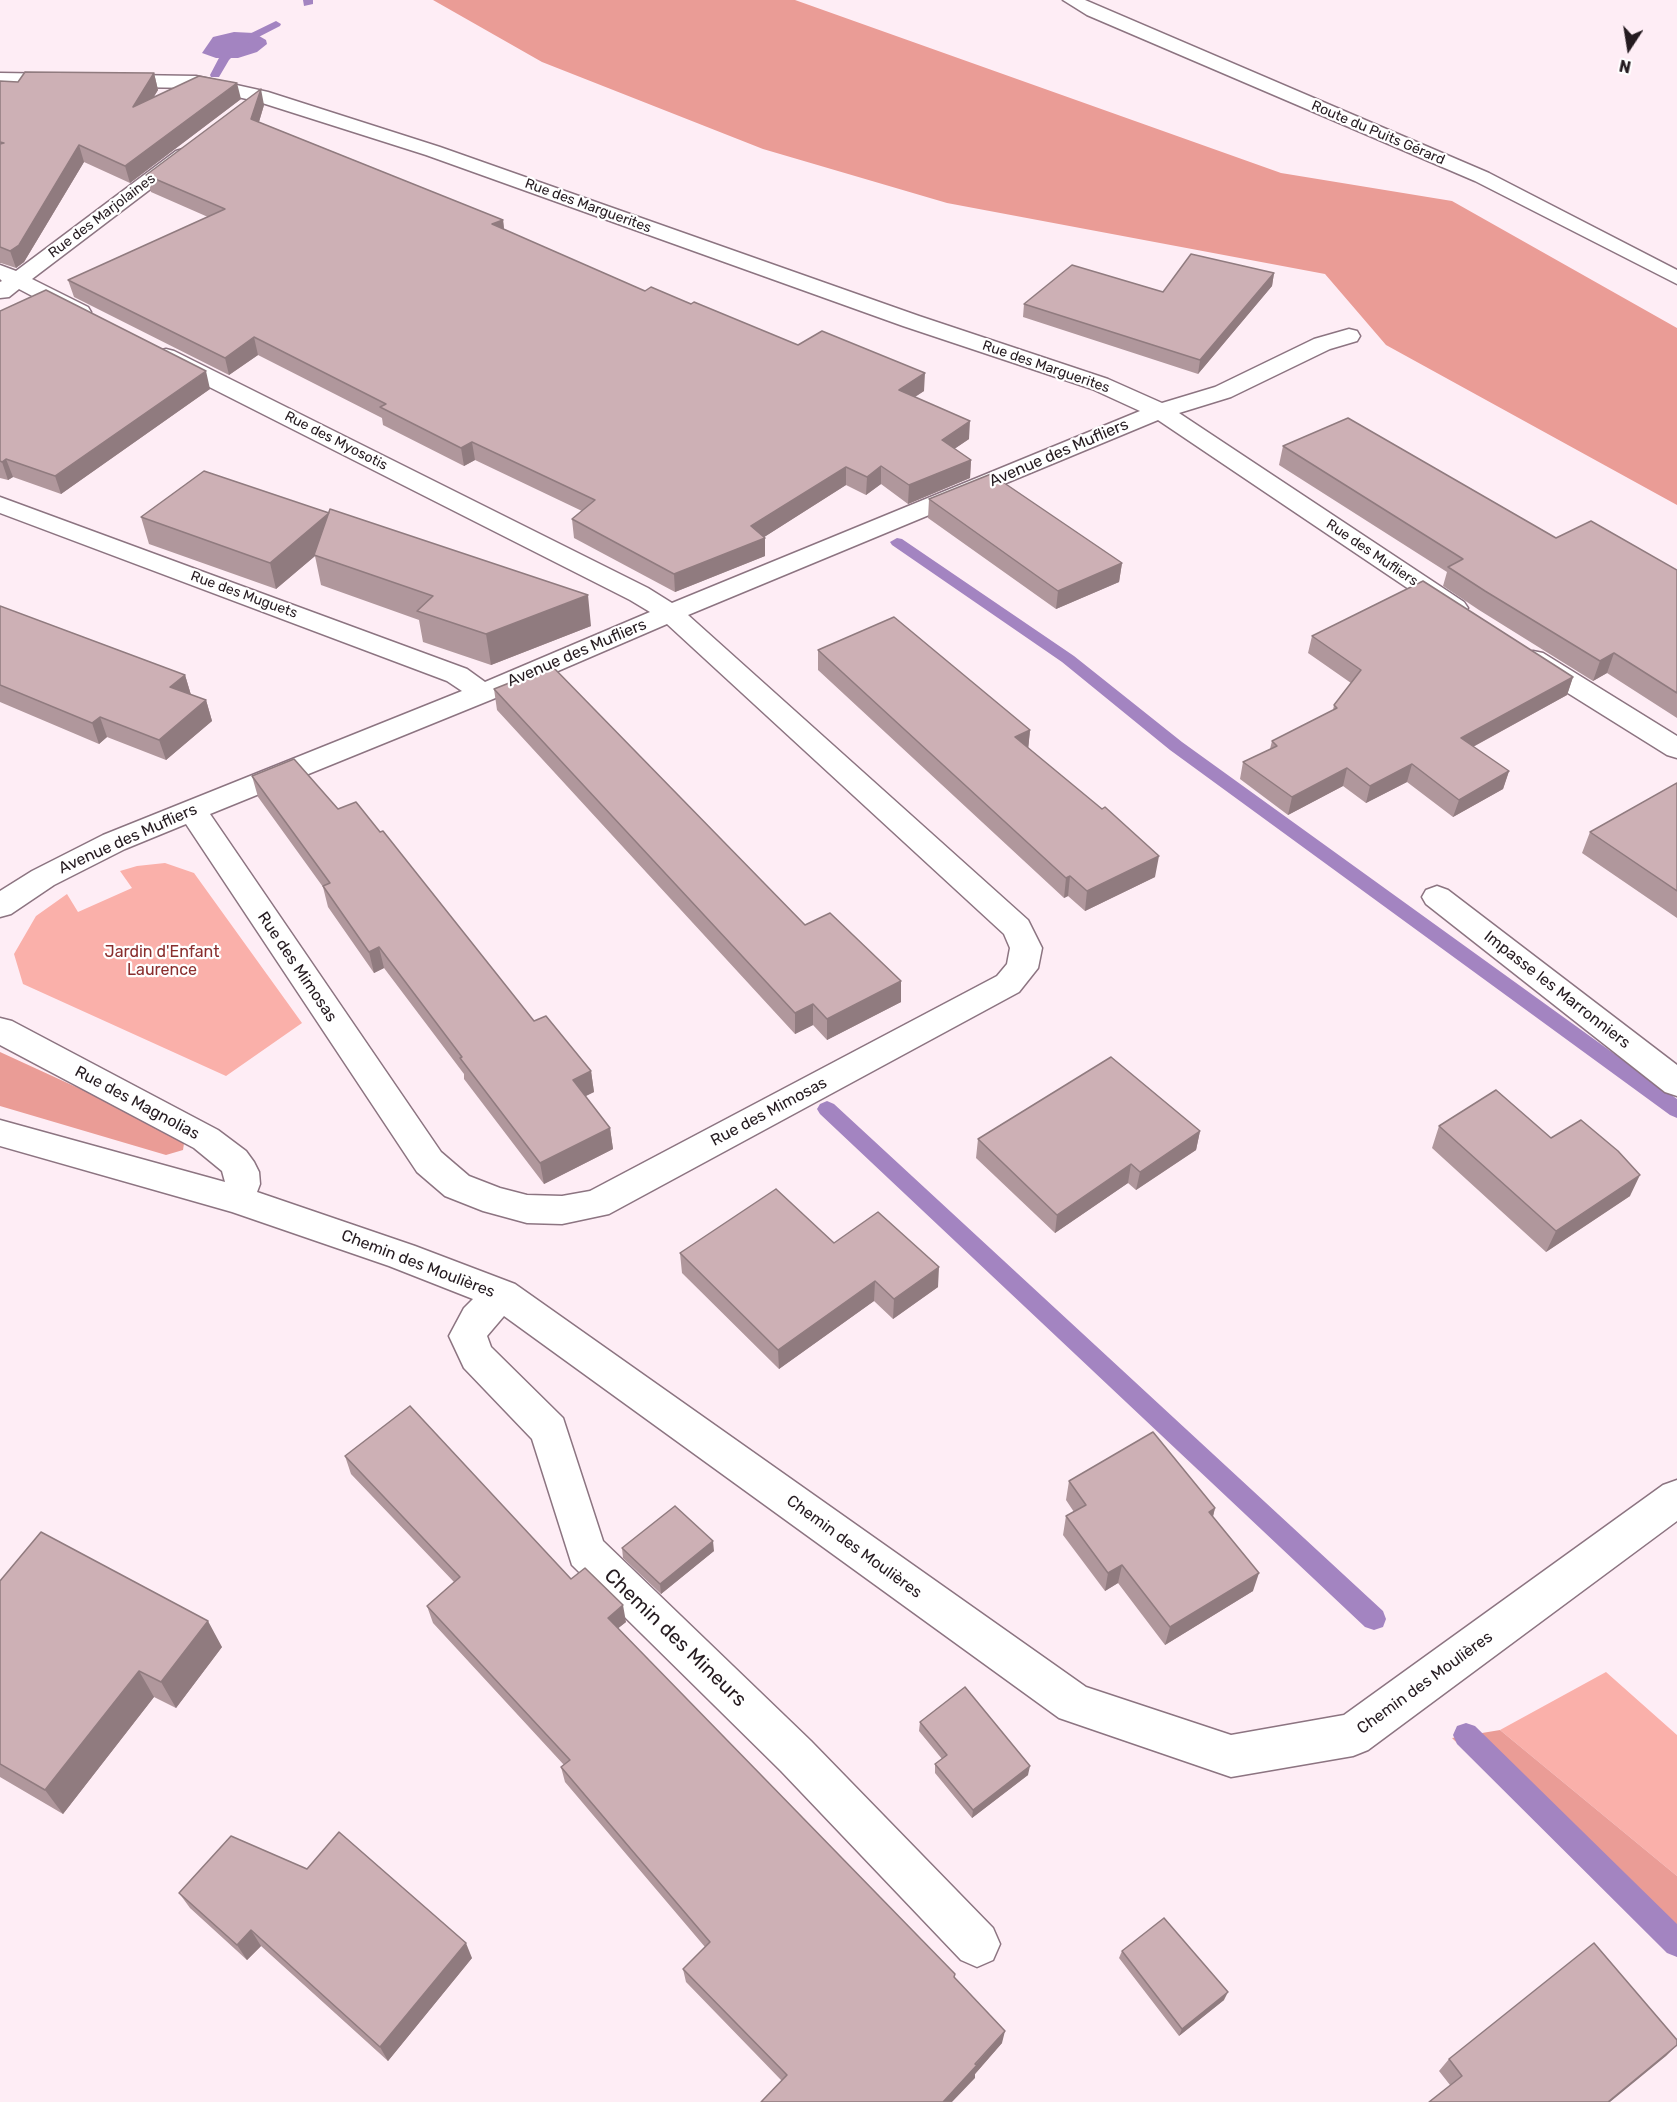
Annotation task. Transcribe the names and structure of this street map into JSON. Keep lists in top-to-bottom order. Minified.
{"streets":{"street":["Route du Puits Gérard","Rue des Marguerites","Rue des Marjolaines","Rue des Myosotis","Avenue des Mufliers","Rue des Mufliers","Rue des Muguets","Rue des Mimosas","Impasse les Marronniers","Rue des Magnolias","Chemin des Moulières","Chemin des Mineurs"]},"crossings":[["Rue des Marguerites","Avenue des Mufliers"],["Rue des Marguerites","Rue des Mufliers"],["Rue des Myosotis","Avenue des Mufliers"],["Rue des Myosotis","Rue des Mimosas"],["Avenue des Mufliers","Rue des Mufliers"],["Avenue des Mufliers","Rue des Muguets"],["Avenue des Mufliers","Rue des Mimosas"],["Rue des Magnolias","Chemin des Moulières"],["Chemin des Moulières","Chemin des Mineurs"]],"parks":["Jardin d'Enfant Laurence"],"north":"bottom"}
